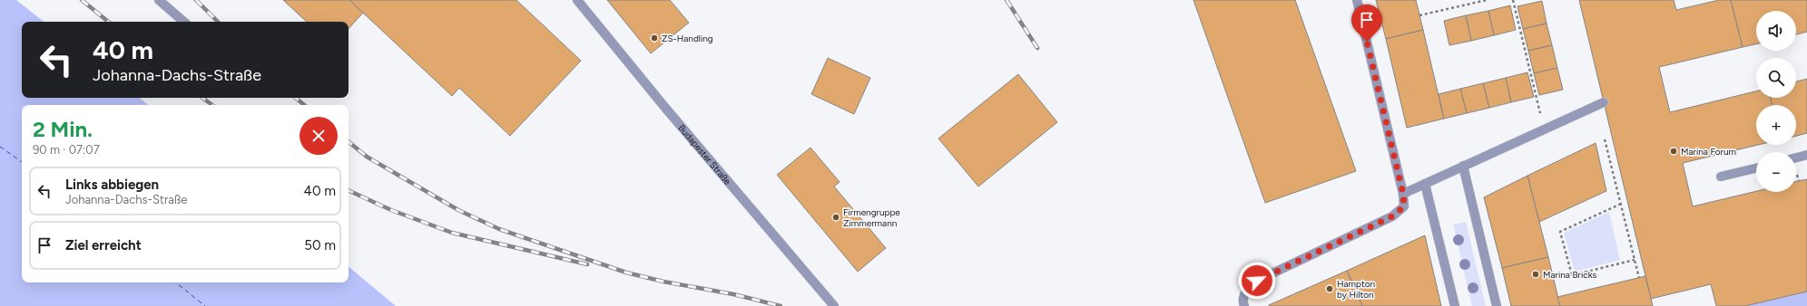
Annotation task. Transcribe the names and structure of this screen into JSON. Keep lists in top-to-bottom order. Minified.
{"streets":{"street":["Budapester Straße"]},"places":["ZS-Handling","Marina Forum","Firmengruppe Zimmermann","Marina Bricks","Hampton by Hilton"],"page":{"map_buttons":["+","−"],"turn":["40 m","Johanna-Dachs-Straße"],"heading":["2 Min.","90 m · 07:07"],"list":[{"name":"Links abbiegen","note":"Johanna-Dachs-Straße","value":"40 m"},{"name":"Ziel erreicht","value":"50 m"}]}}
